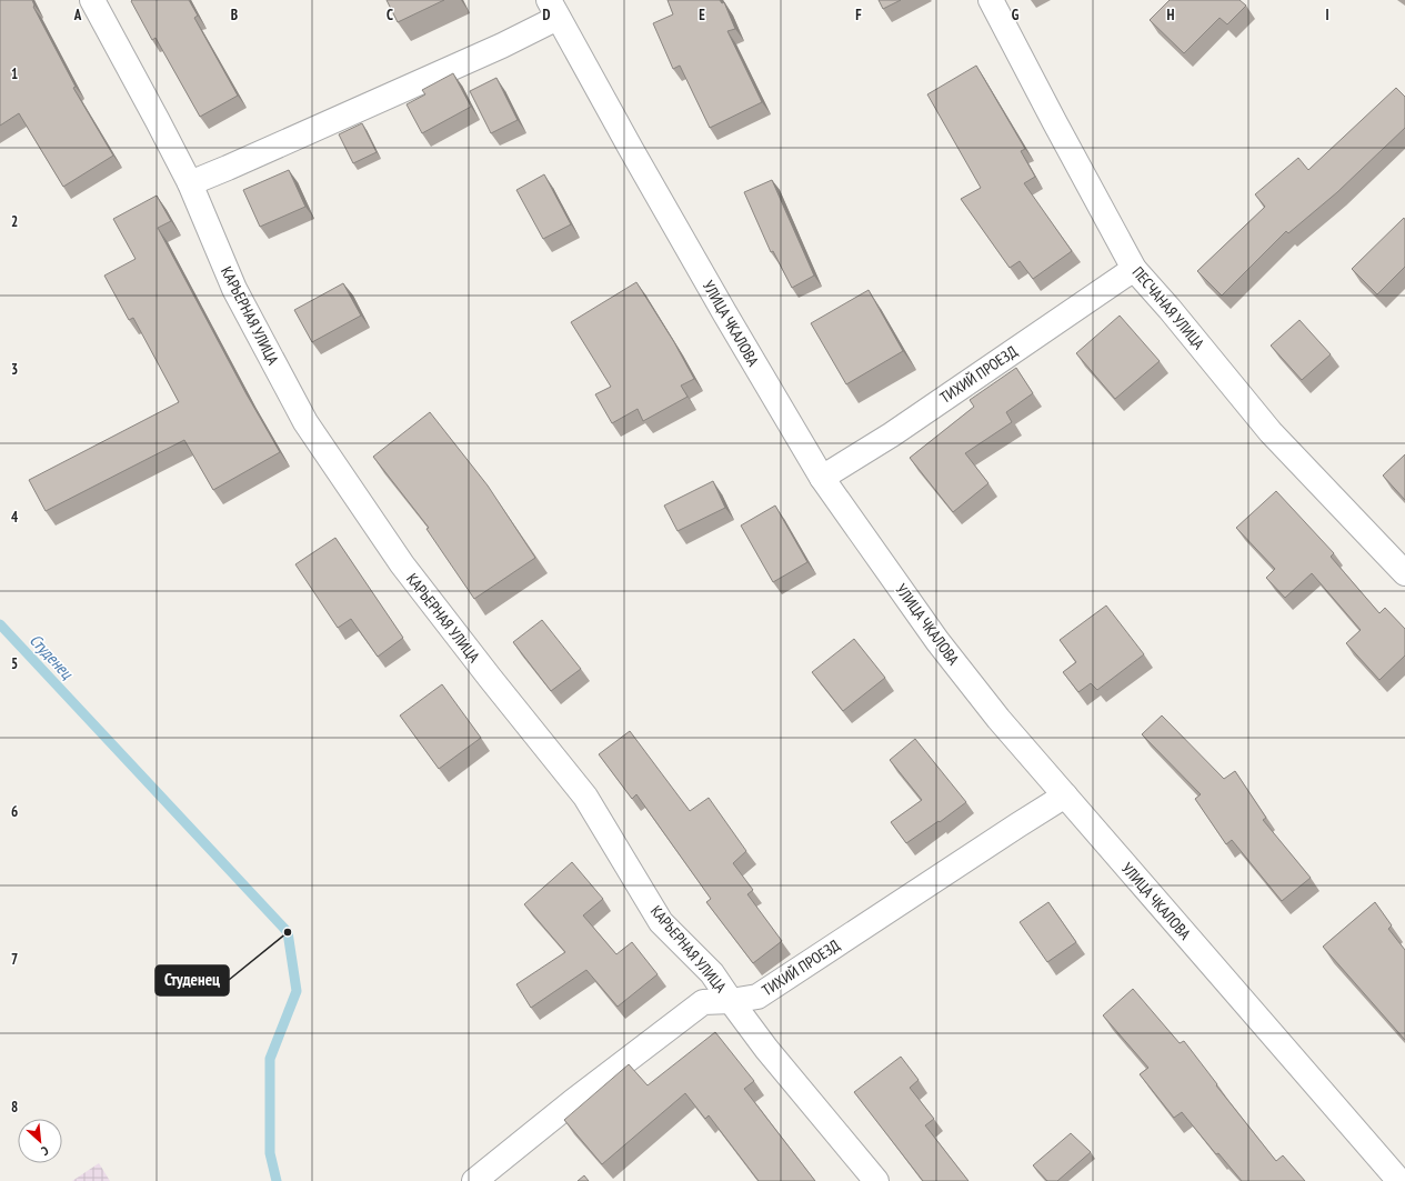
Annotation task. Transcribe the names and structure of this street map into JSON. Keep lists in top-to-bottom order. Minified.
{"streets":{"street":["ПЕСЧАНАЯ УЛИЦА","КАРЬЕРНАЯ УЛИЦА","УЛИЦА ЧКАЛОВА","ТИХИЙ ПРОЕЗД"]},"crossings":[["ПЕСЧАНАЯ УЛИЦА","ТИХИЙ ПРОЕЗД"],["КАРЬЕРНАЯ УЛИЦА","ТИХИЙ ПРОЕЗД"],["УЛИЦА ЧКАЛОВА","ТИХИЙ ПРОЕЗД"]],"water":["Студенец"],"places":["Студенец"],"north":"bottom right","grid":{"columns":["A","B","C","D","E","F","G","H","I"],"rows":["1","2","3","4","5","6","7","8"]}}
